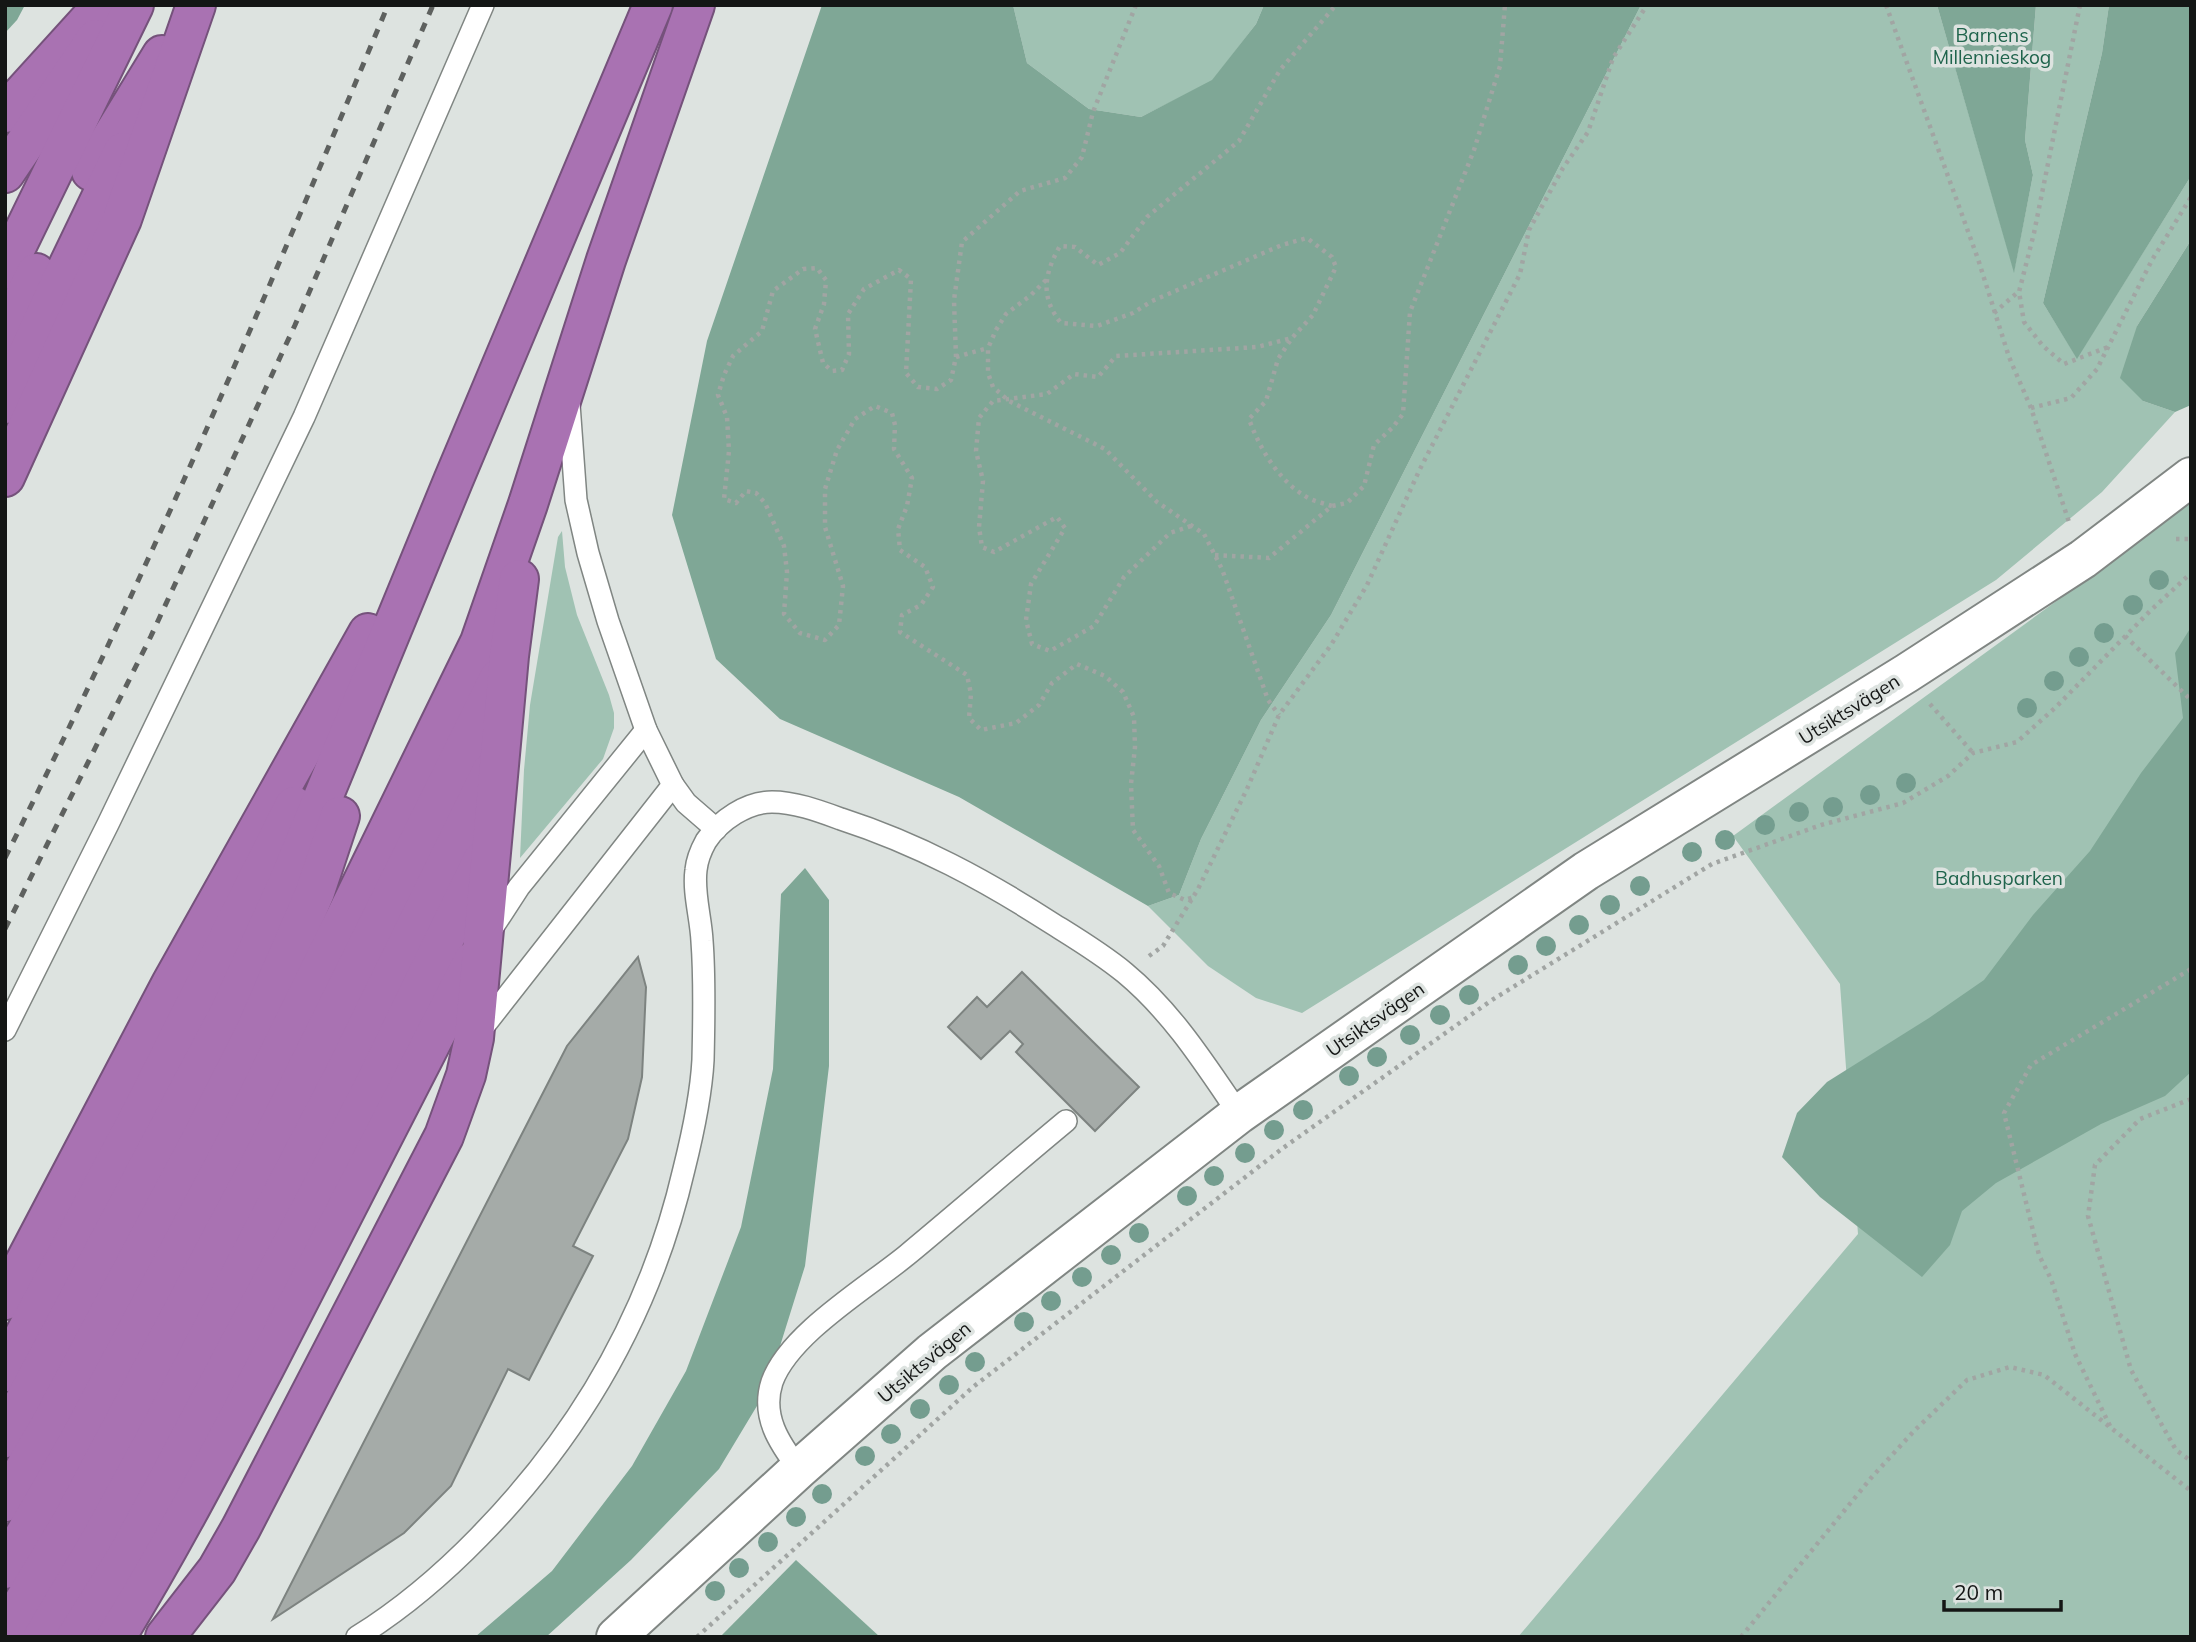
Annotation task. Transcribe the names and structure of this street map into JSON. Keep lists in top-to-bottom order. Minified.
{"streets":{"street":["Utsiktsvägen"]},"parks":["Barnens Millennieskog","Badhusparken"],"scale_bar":"20 m"}
